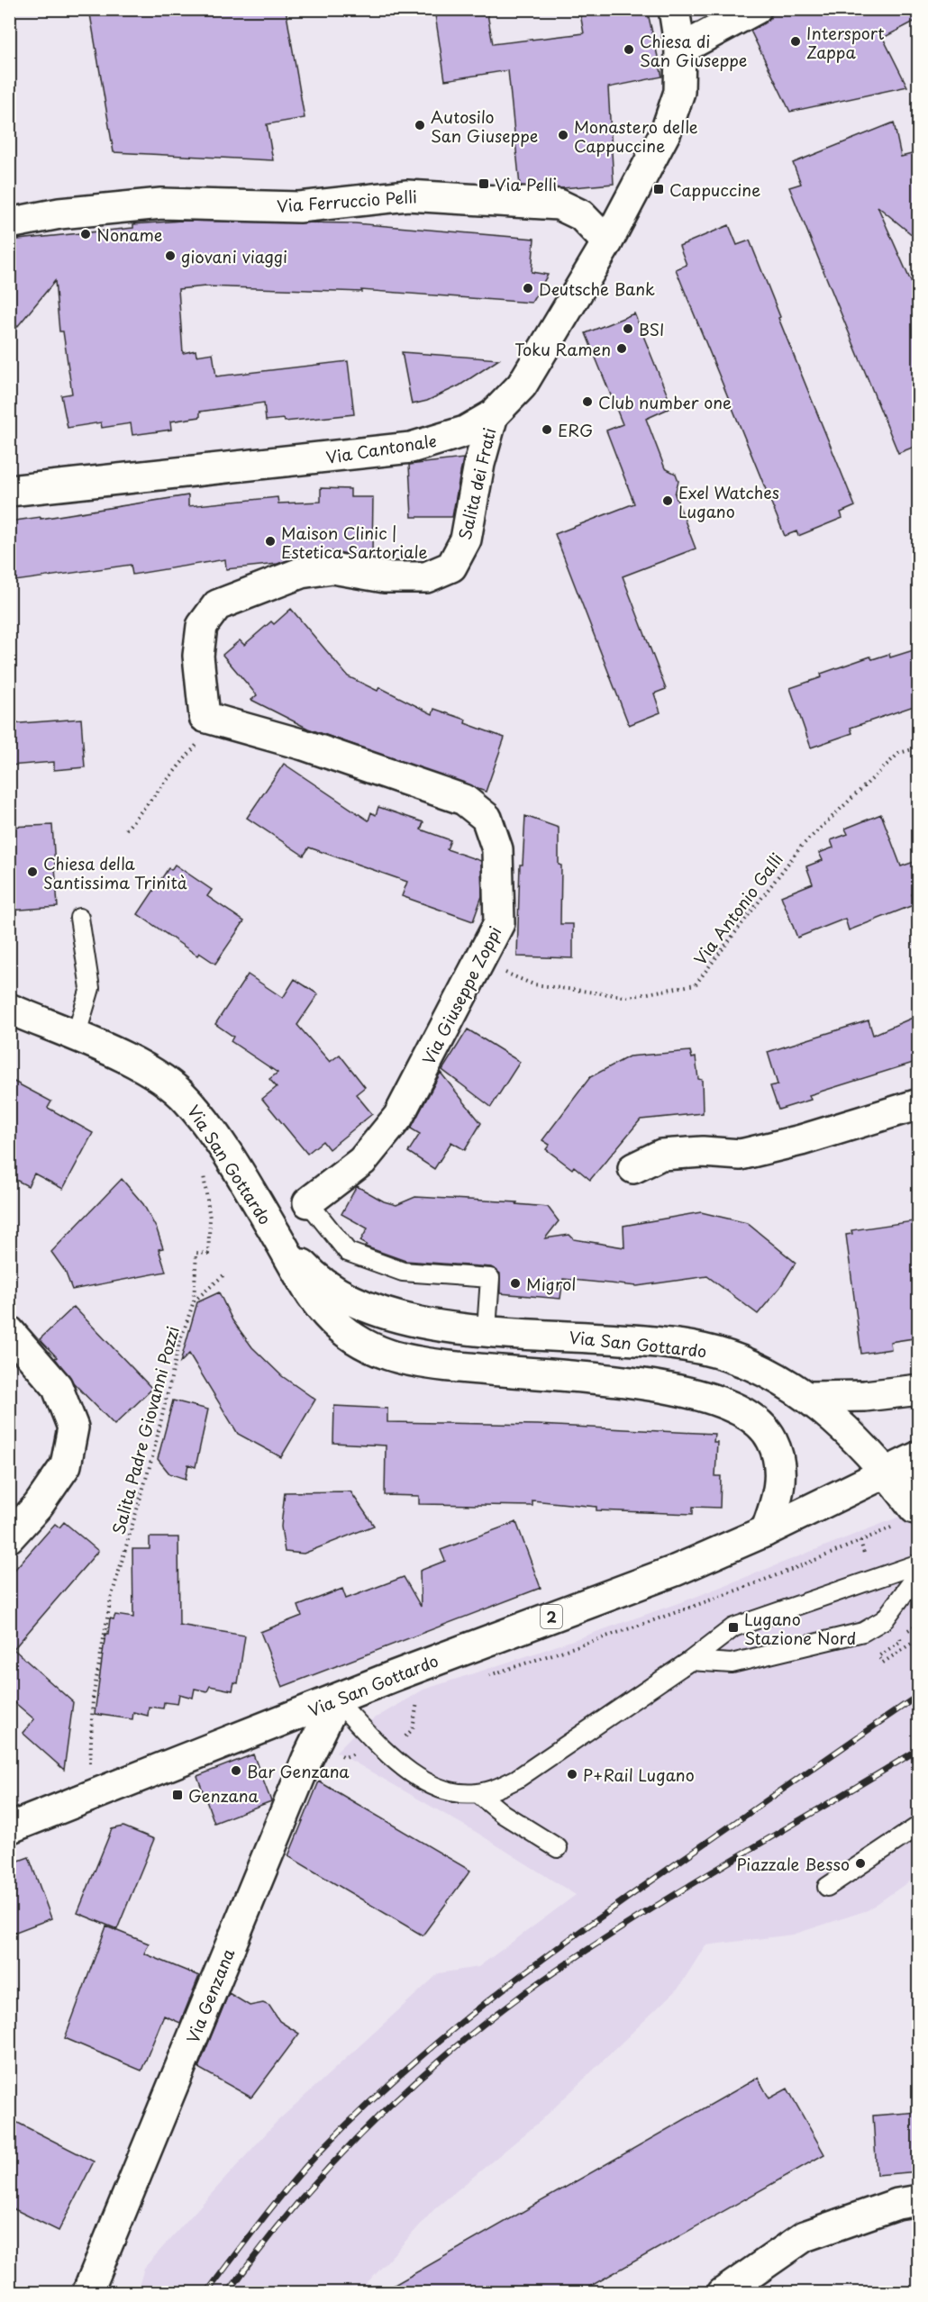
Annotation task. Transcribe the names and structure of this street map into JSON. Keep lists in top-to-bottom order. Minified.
{"streets":{"main road":["Via Ferruccio Pelli","Via Cantonale","Salita dei Frati","Via Giuseppe Zoppi","Via San Gottardo","2","Via Genzana"],"path":["Via Antonio Galli","Salita Padre Giovanni Pozzi"]},"crossings":[["Via Ferruccio Pelli","Via Cantonale"],["Via Cantonale","Salita dei Frati"],["Salita dei Frati","Via Giuseppe Zoppi"],["Via Antonio Galli","Via Giuseppe Zoppi"],["Via San Gottardo","2"],["Via San Gottardo","Via Genzana"]],"places":{"other":["Intersport Zappa","Chiesa di San Giuseppe","Autosilo San Giuseppe","Monastero delle Cappuccine","Noname","giovani viaggi","Deutsche Bank","BSI","Toku Ramen","Club number one","ERG","Exel Watches Lugano","Maison Clinic | Estetica Sartoriale","Chiesa della Santissima Trinità","Migrol","Bar Genzana","P+Rail Lugano","Piazzale Besso"],"transit":["Via Pelli","Cappuccine","Lugano Stazione Nord","Genzana"]}}
